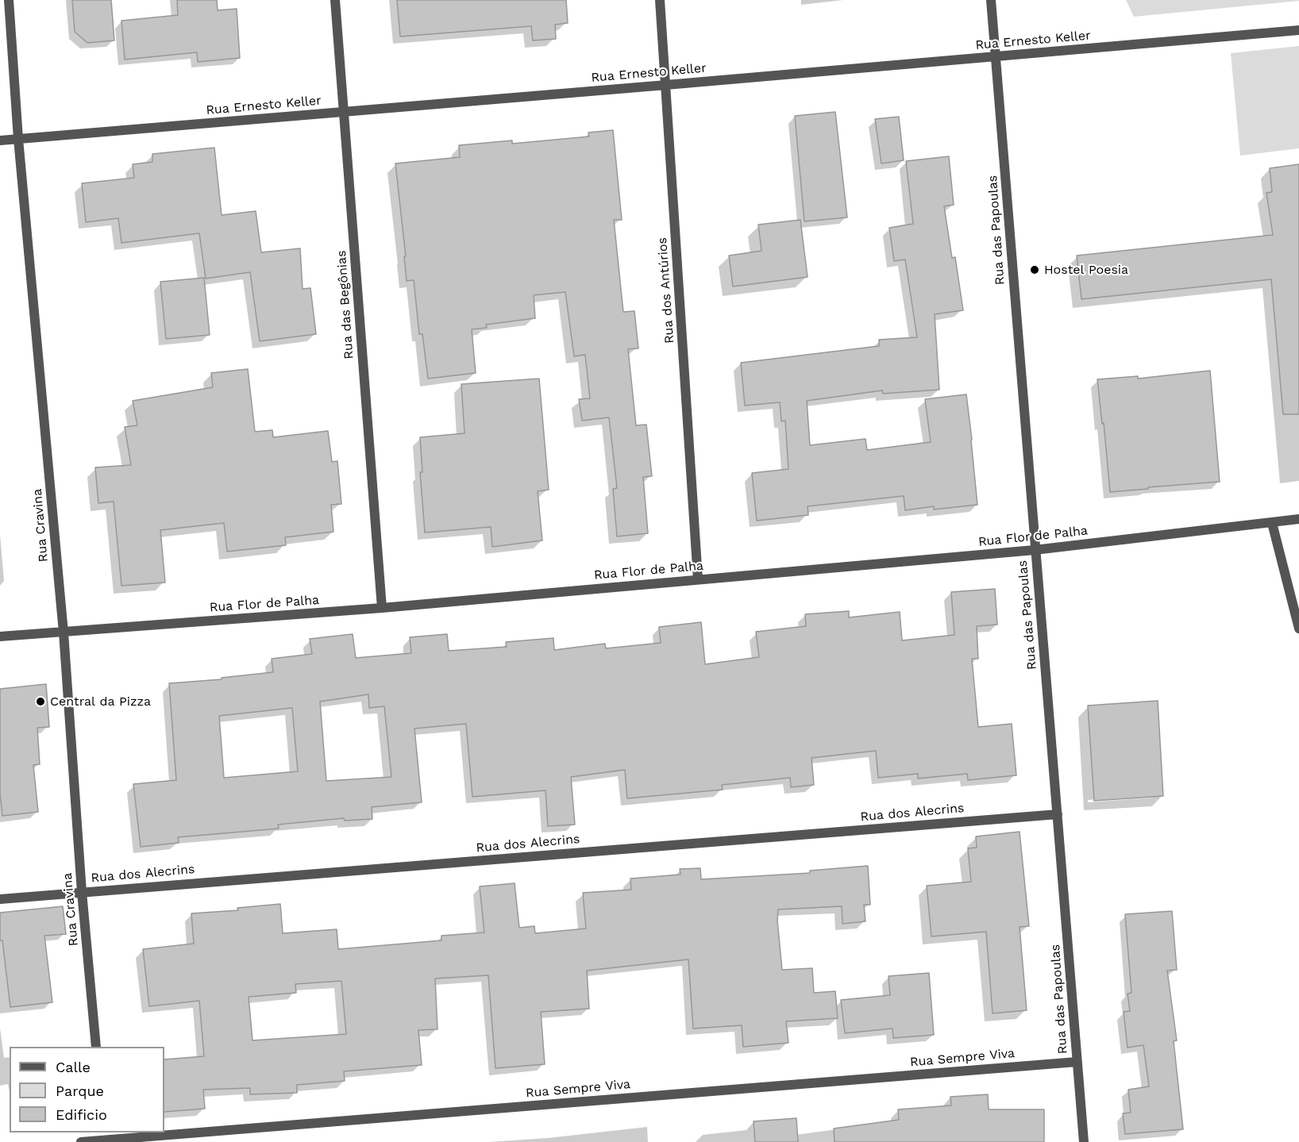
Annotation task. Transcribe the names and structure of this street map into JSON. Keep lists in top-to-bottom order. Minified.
{"streets":{"street":["Rua Ernesto Keller","Rua das Papoulas","Rua dos Antúrios","Rua das Begônias","Rua Cravina","Rua Flor de Palha","Rua dos Alecrins","Rua Sempre Viva"]},"crossings":[["Rua Ernesto Keller","Rua das Papoulas"],["Rua Ernesto Keller","Rua dos Antúrios"],["Rua Ernesto Keller","Rua das Begônias"],["Rua Ernesto Keller","Rua Cravina"],["Rua das Papoulas","Rua Flor de Palha"],["Rua das Papoulas","Rua dos Alecrins"],["Rua das Papoulas","Rua Sempre Viva"],["Rua dos Antúrios","Rua Flor de Palha"],["Rua das Begônias","Rua Flor de Palha"],["Rua Cravina","Rua Flor de Palha"],["Rua Cravina","Rua dos Alecrins"]],"places":["Hostel Poesia","Central da Pizza"],"legend":["Calle","Parque","Edificio"]}
